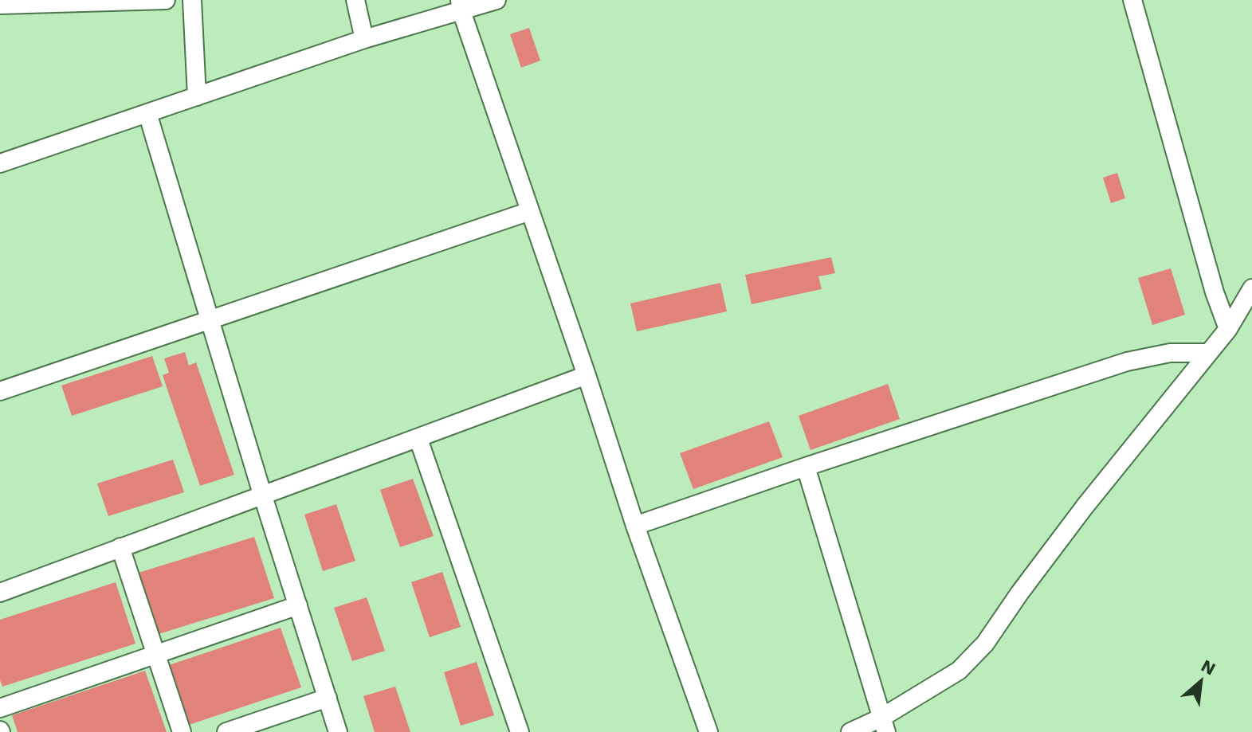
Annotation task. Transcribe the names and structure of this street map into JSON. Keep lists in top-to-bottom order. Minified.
{"north":"top right"}
